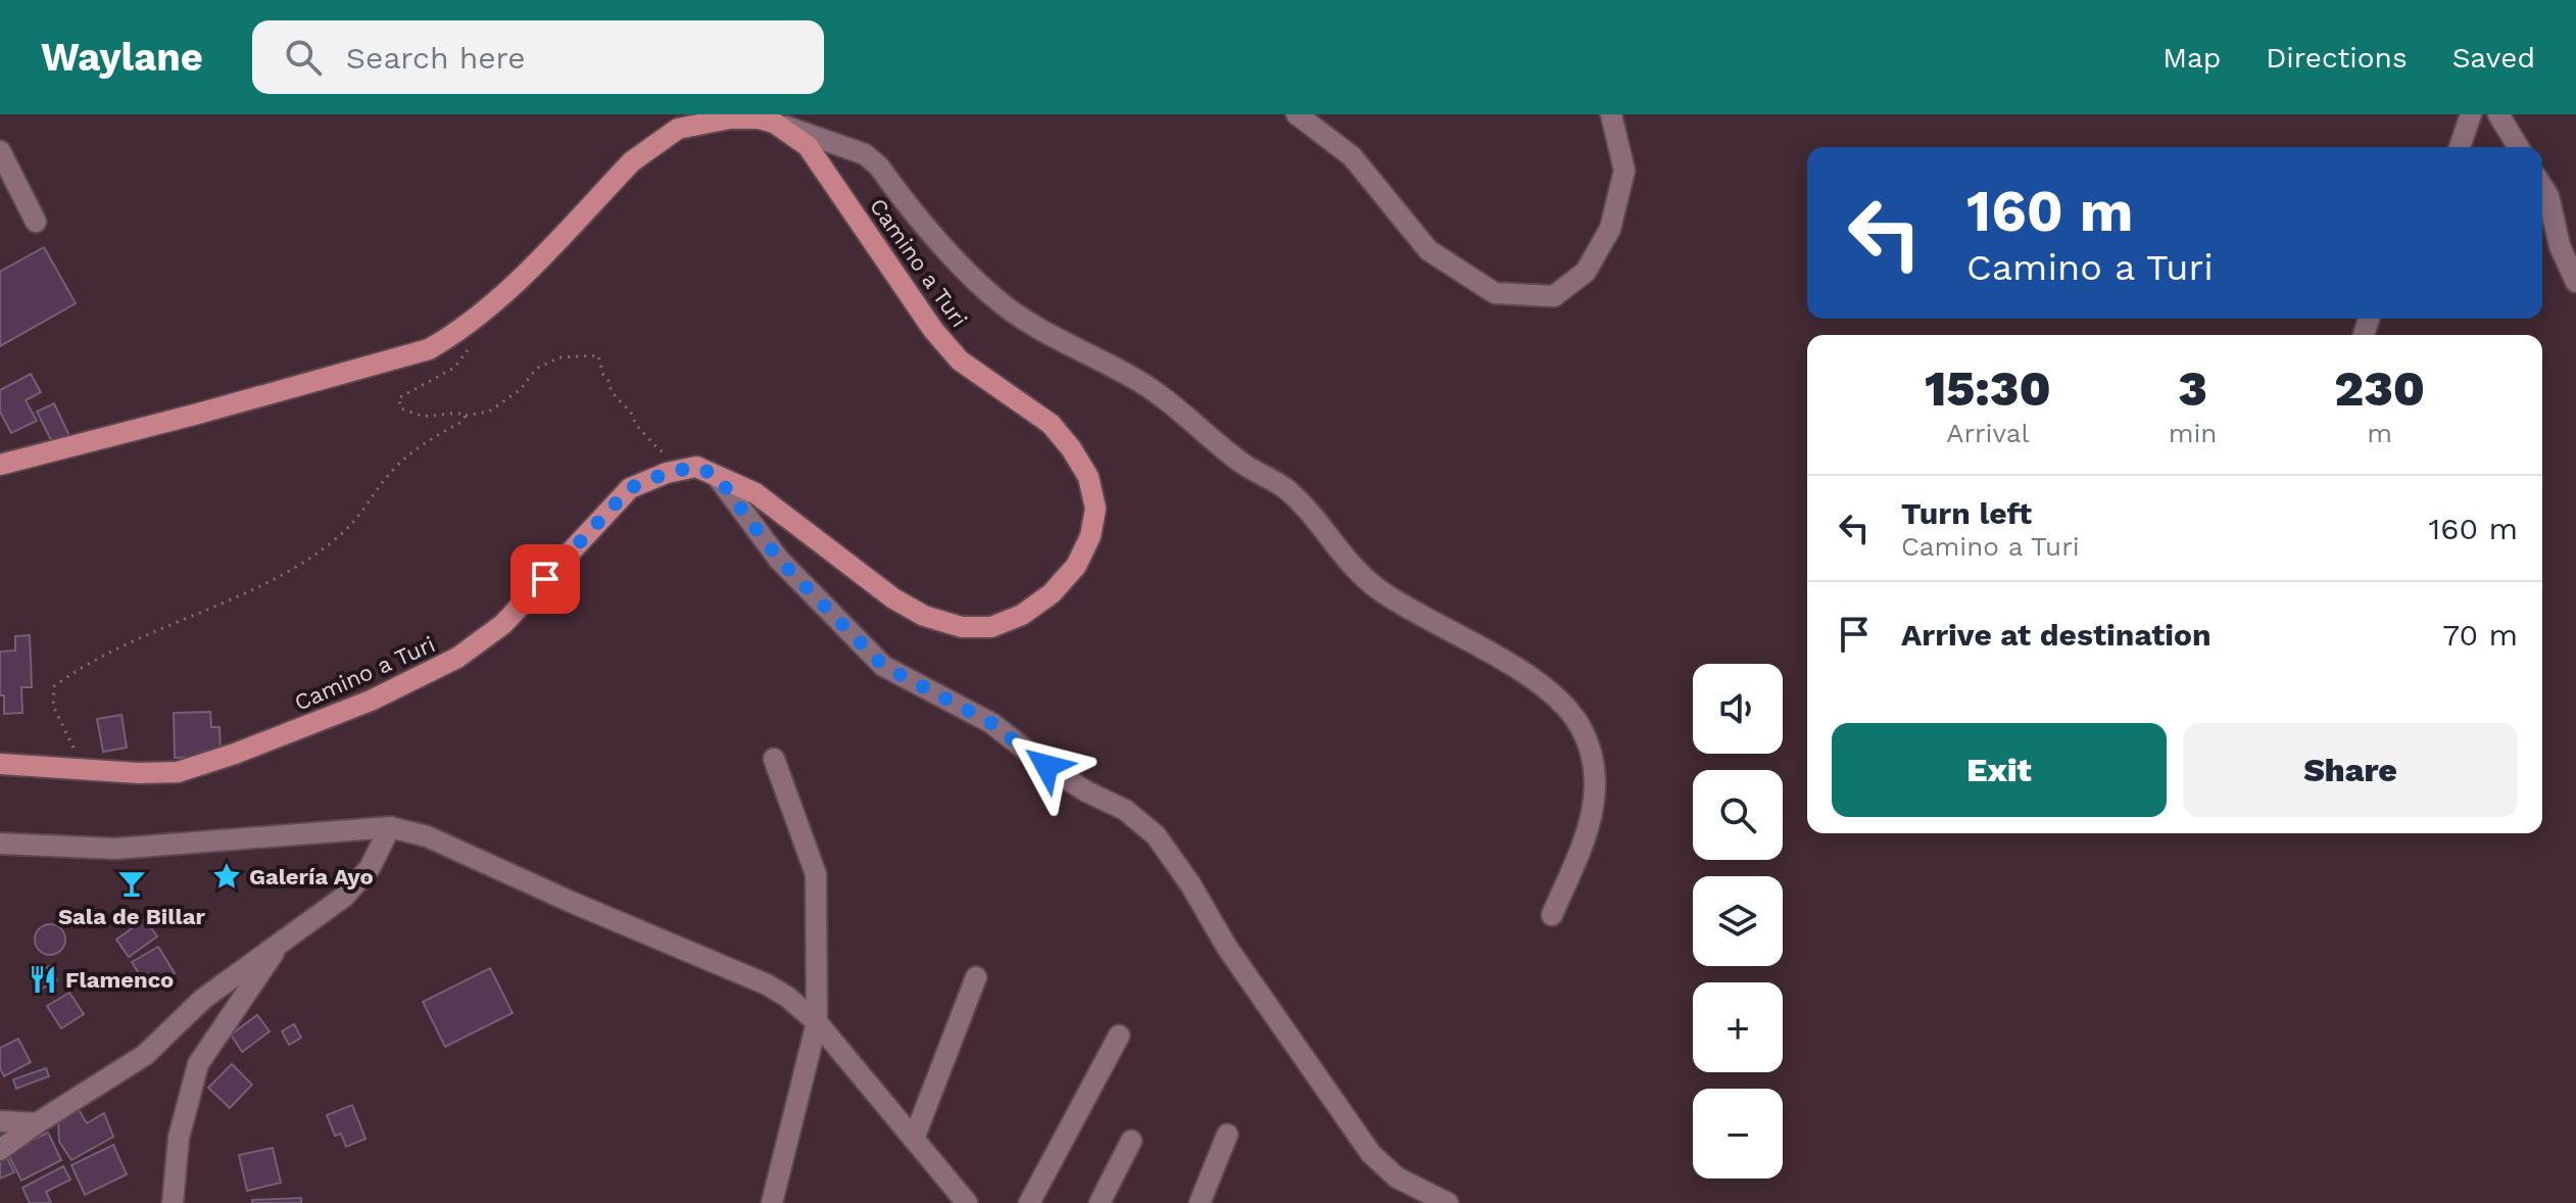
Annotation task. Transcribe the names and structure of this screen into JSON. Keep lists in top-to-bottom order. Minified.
{"streets":{"main road":["Camino a Turi"]},"places":{"place":["Galería Ayo"],"bar":["Sala de Billar"],"restaurant":["Flamenco"]},"page":{"header":"Waylane","search":"Search here","nav":["Map","Directions","Saved"],"turn":["160 m","Camino a Turi"],"eta":["15:30","Arrival","3","min","230","m"],"list":[{"name":"Turn left","note":"Camino a Turi","value":"160 m"},{"name":"Arrive at destination","value":"70 m"}],"map_buttons":["+","−"],"buttons":["Exit","Share"]}}
